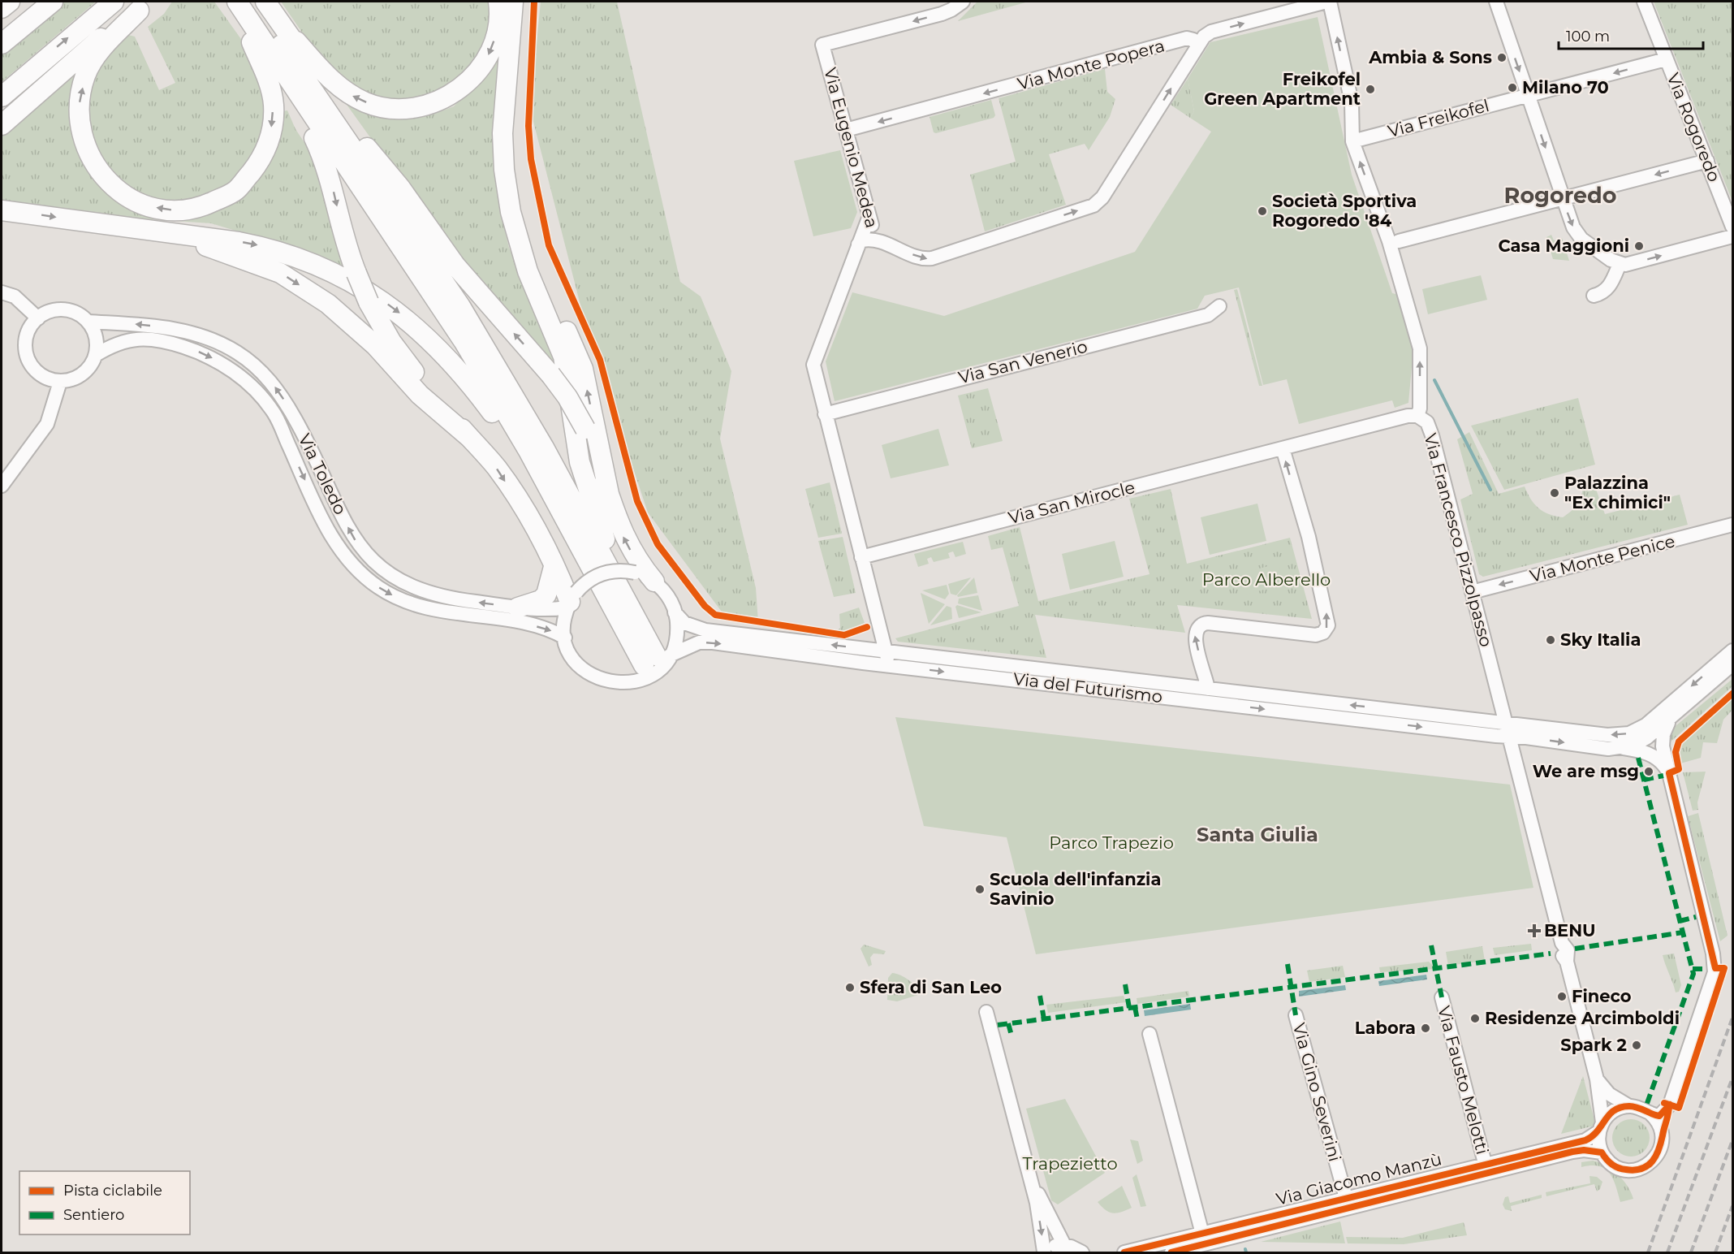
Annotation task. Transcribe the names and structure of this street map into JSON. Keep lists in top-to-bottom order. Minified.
{"streets":{"street":["Via Monte Popera","Via Freikofel","Via Rogoredo","Via Eugenio Medea","Via San Venerio","Via Toledo","Via San Mirocle","Via Francesco Pizzolpasso","Via Monte Penice","Via del Futurismo","Via Fausto Melotti","Via Gino Severini","Via Giacomo Manzù"]},"crossings":[["Via Monte Popera","Via Eugenio Medea"],["Via Freikofel","Via Rogoredo"],["Via Freikofel","Via Francesco Pizzolpasso"],["Via Toledo","Via del Futurismo"],["Via San Mirocle","Via Francesco Pizzolpasso"],["Via Francesco Pizzolpasso","Via Monte Penice"],["Via Francesco Pizzolpasso","Via del Futurismo"],["Via Francesco Pizzolpasso","Via Giacomo Manzù"],["Via Fausto Melotti","Via Giacomo Manzù"],["Via Gino Severini","Via Giacomo Manzù"]],"one_way":["Via Monte Popera","Via Francesco Pizzolpasso","Via Monte Penice"],"districts":["Rogoredo","Santa Giulia"],"parks":["Parco Alberello","Parco Trapezio","Trapezietto"],"places":{"other":["Ambia & Sons","Milano 70","Freikofel Green Apartment","Società Sportiva Rogoredo '84","Casa Maggioni","Palazzina \"Ex chimici\"","Sky Italia","We are msg","Scuola dell'infanzia Savinio","Sfera di San Leo","Fineco","Residenze Arcimboldi","Labora","Spark 2"],"health":["BENU"]},"legend":["Pista ciclabile","Sentiero"],"scale_bar":"100 m"}
